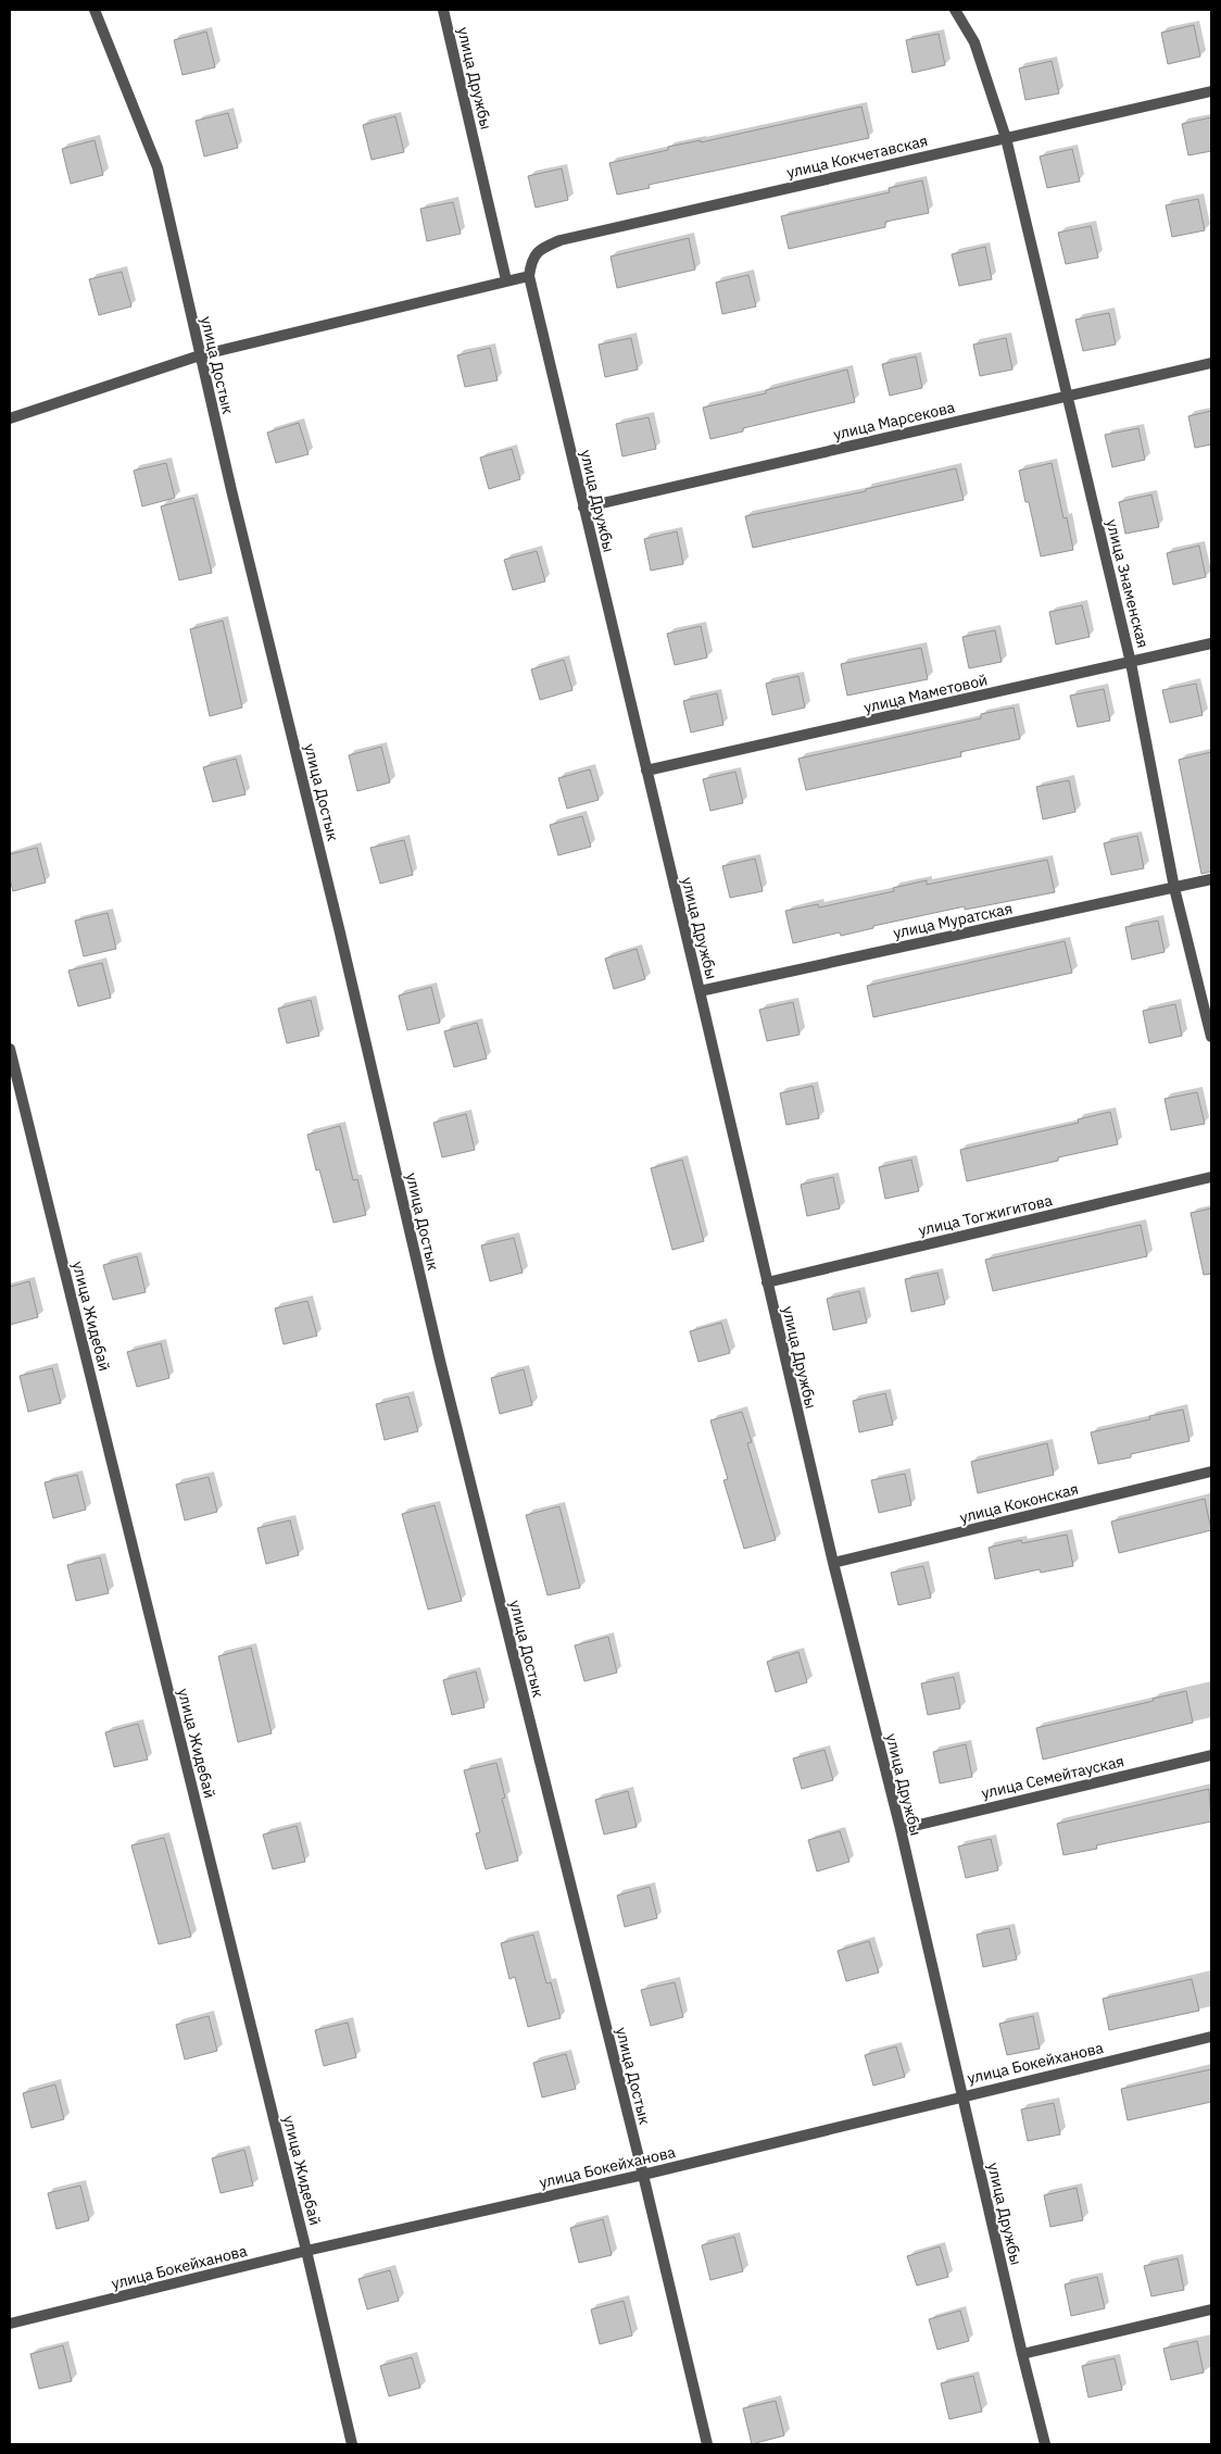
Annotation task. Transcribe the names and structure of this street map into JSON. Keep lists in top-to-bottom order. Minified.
{"streets":{"street":["улица Дружбы","улица Кокчетавская","улица Достык","улица Марсекова","улица Знаменская","улица Маметовой","улица Муратская","улица Тогжигитова","улица Жидебай","улица Коконская","улица Семейтауская","улица Бокейханова"]},"crossings":[["улица Дружбы","улица Кокчетавская"],["улица Дружбы","улица Марсекова"],["улица Дружбы","улица Маметовой"],["улица Дружбы","улица Муратская"],["улица Дружбы","улица Тогжигитова"],["улица Дружбы","улица Коконская"],["улица Дружбы","улица Семейтауская"],["улица Дружбы","улица Бокейханова"],["улица Кокчетавская","улица Знаменская"],["улица Достык","улица Бокейханова"],["улица Марсекова","улица Знаменская"],["улица Знаменская","улица Маметовой"],["улица Знаменская","улица Муратская"],["улица Жидебай","улица Бокейханова"]]}
